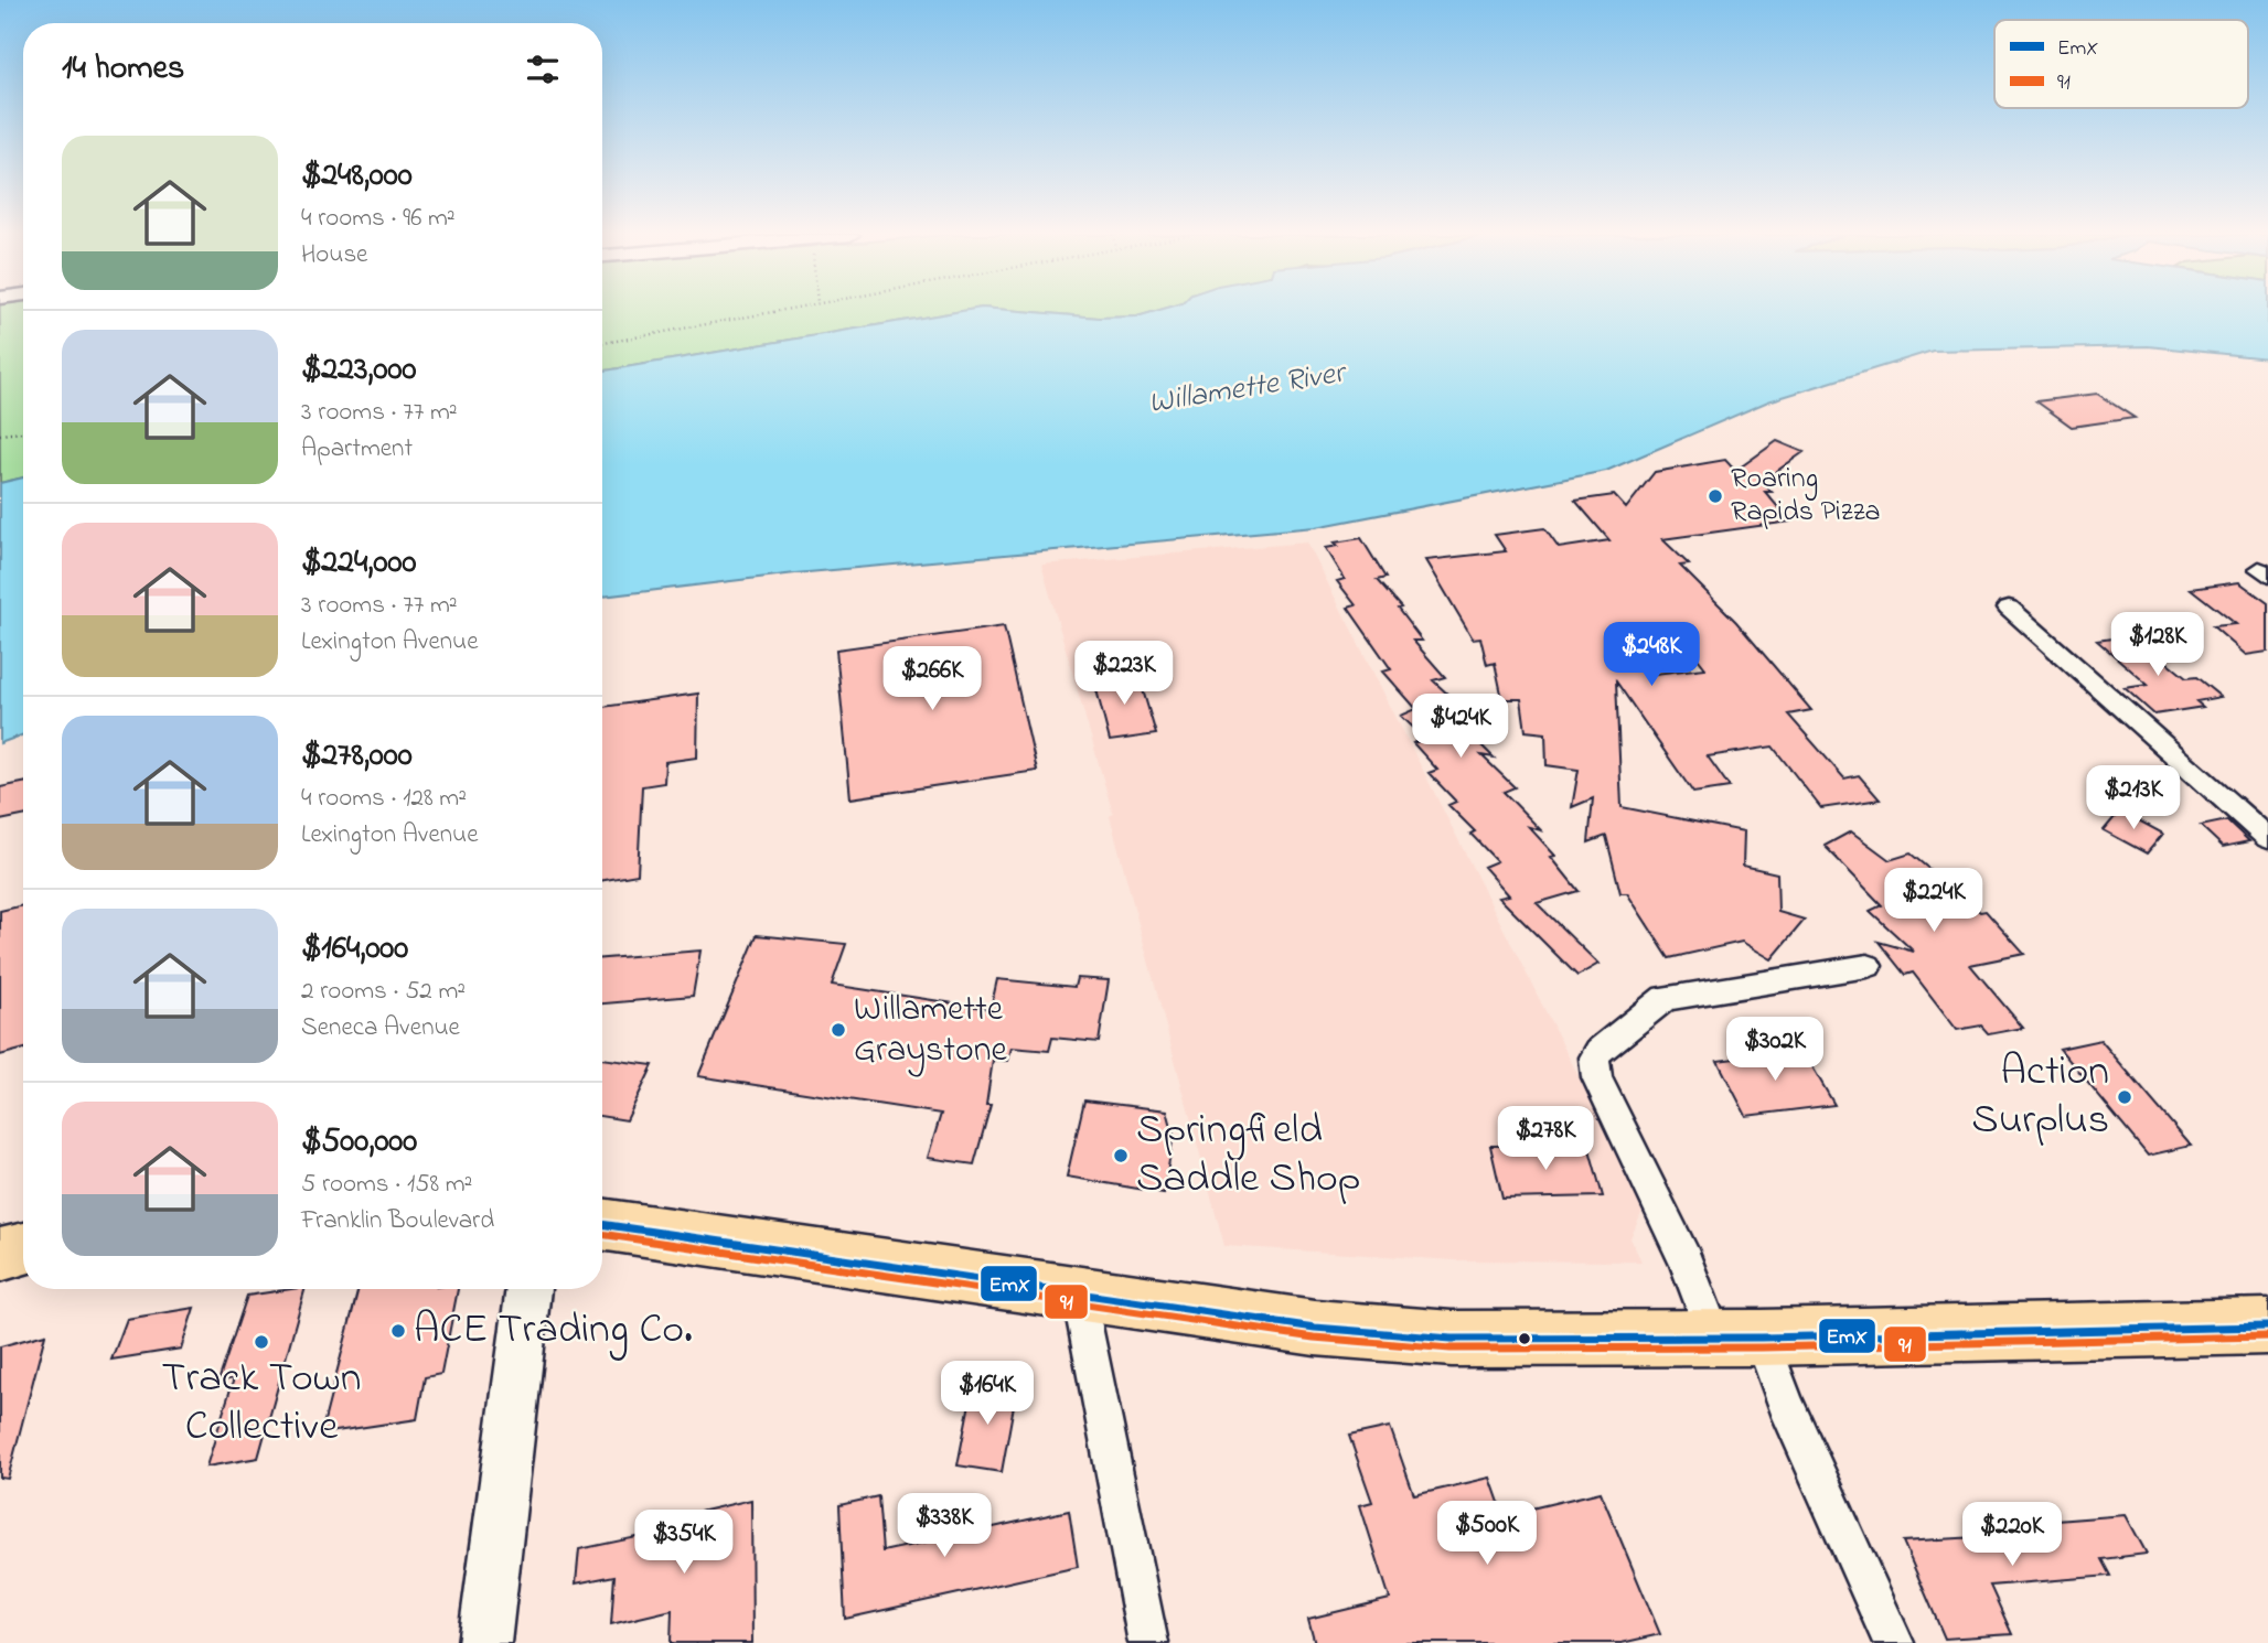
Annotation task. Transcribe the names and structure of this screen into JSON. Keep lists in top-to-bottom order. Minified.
{"water":["Willamette River"],"places":["Roaring Rapids Pizza","Willamette Graystone","Action Surplus","Springfield Saddle Shop","ACE Trading Co.","Track Town Collective"],"lines":["transit line EmX","transit line 91"],"legend":["EmX","91"],"page":{"heading":"14 homes","list":[{"name":"$248,000","note":"4 rooms · 96 m² · House"},{"name":"$223,000","note":"3 rooms · 77 m² · Apartment"},{"name":"$224,000","note":"3 rooms · 77 m² · Lexington Avenue"},{"name":"$278,000","note":"4 rooms · 128 m² · Lexington Avenue"},{"name":"$164,000","note":"2 rooms · 52 m² · Seneca Avenue"},{"name":"$500,000","note":"5 rooms · 158 m² · Franklin Boulevard"}],"price":["$128K","$248K","$223K","$266K","$424K","$213K","$224K","$302K","$278K","$164K","$338K","$500K","$220K","$354K"]}}
